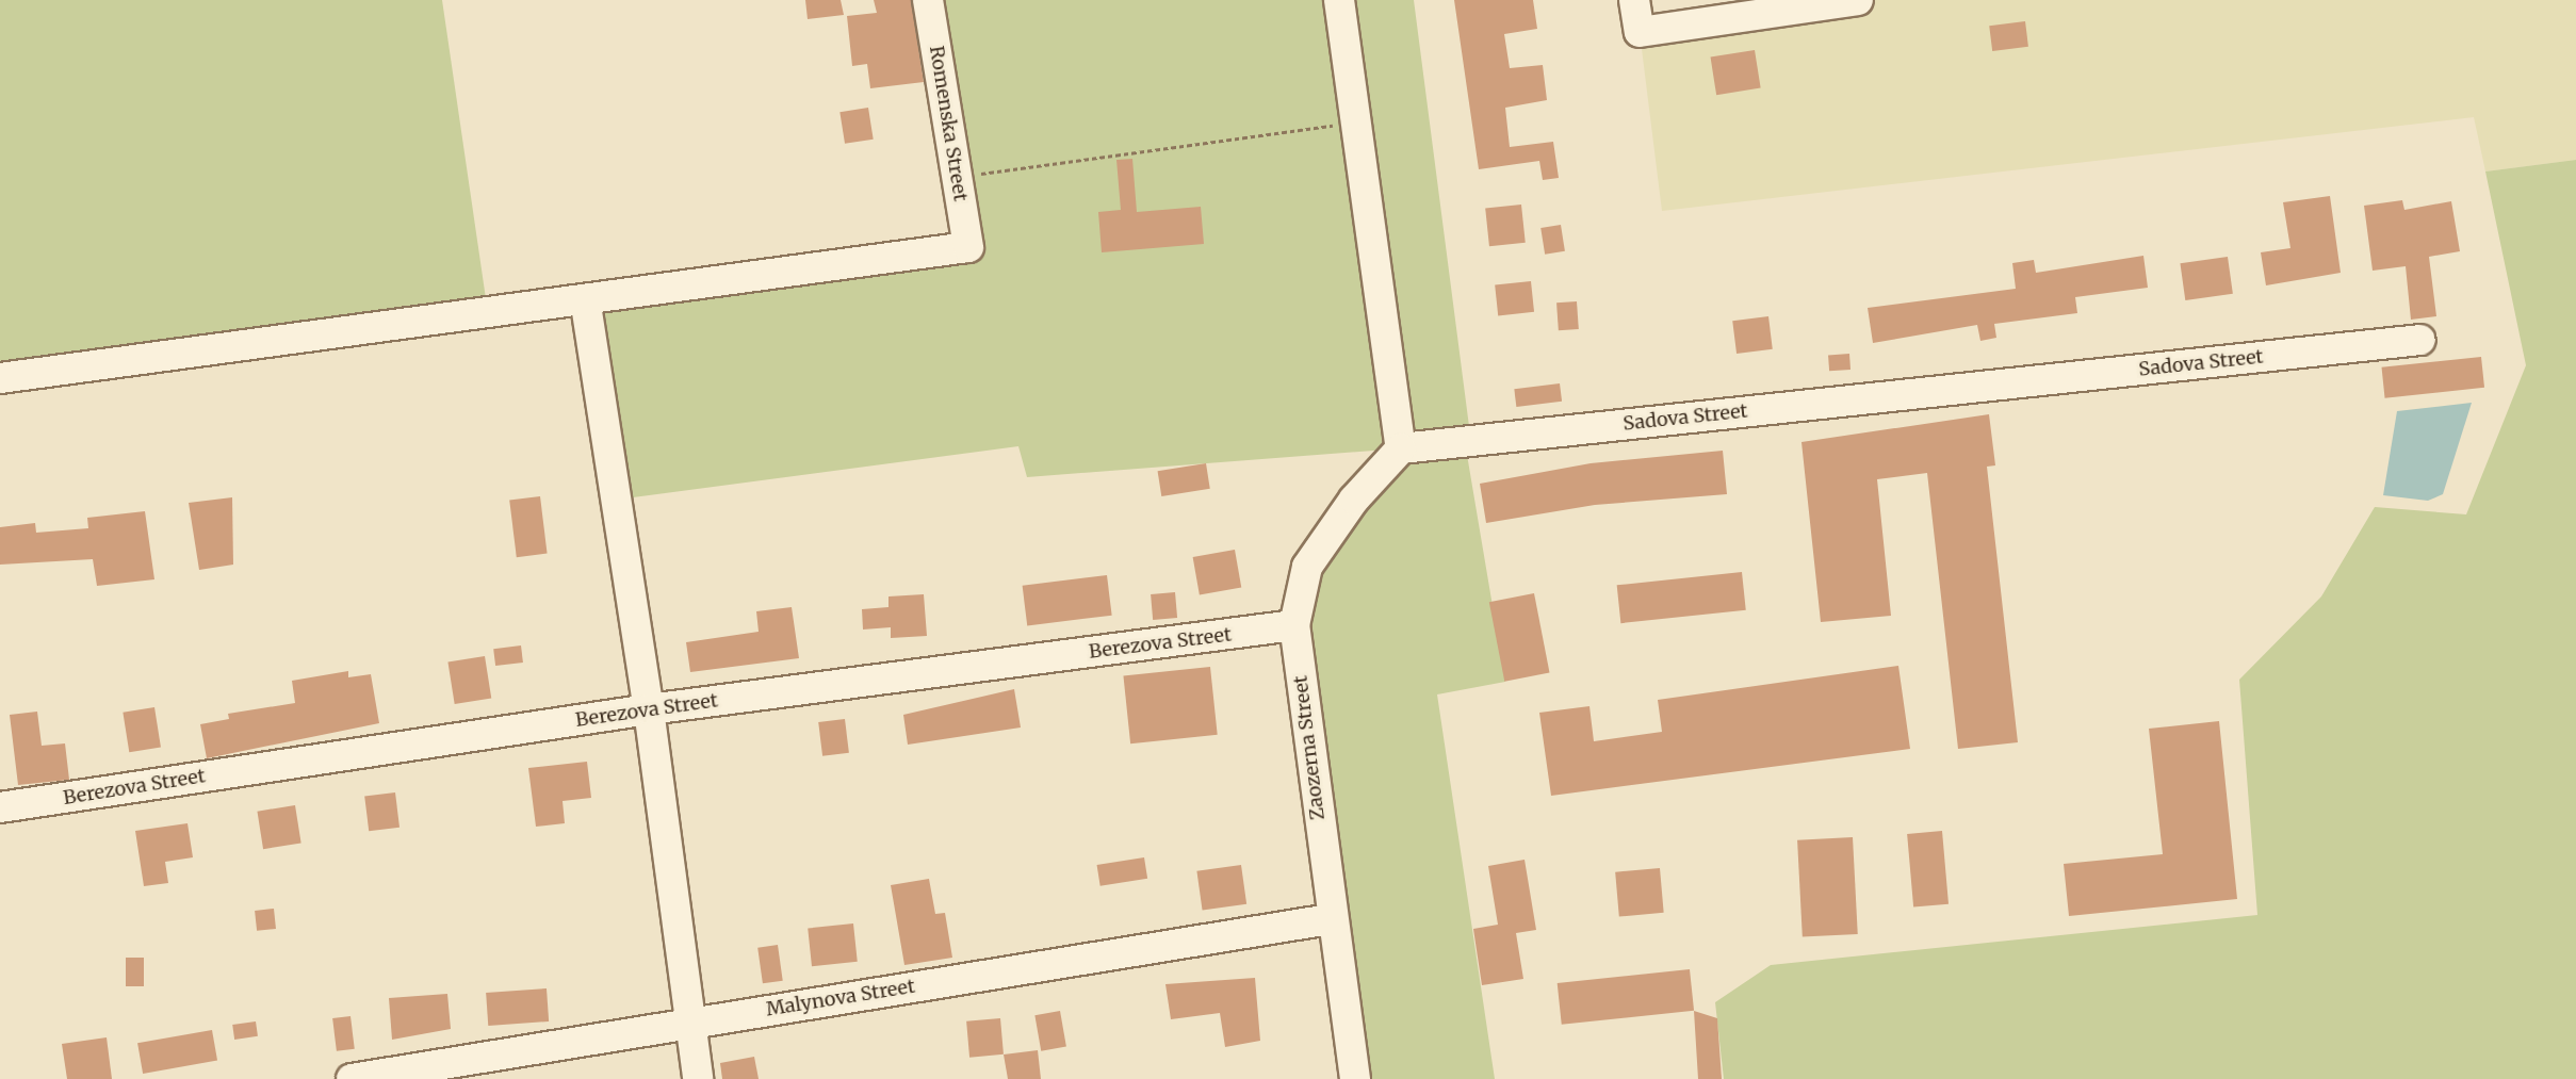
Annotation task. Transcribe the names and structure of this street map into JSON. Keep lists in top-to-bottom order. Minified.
{"streets":{"street":["Romenska Street","Sadova Street","Berezova Street","Zaozerna Street","Malynova Street"]},"crossings":[["Sadova Street","Zaozerna Street"],["Berezova Street","Zaozerna Street"],["Zaozerna Street","Malynova Street"]]}
